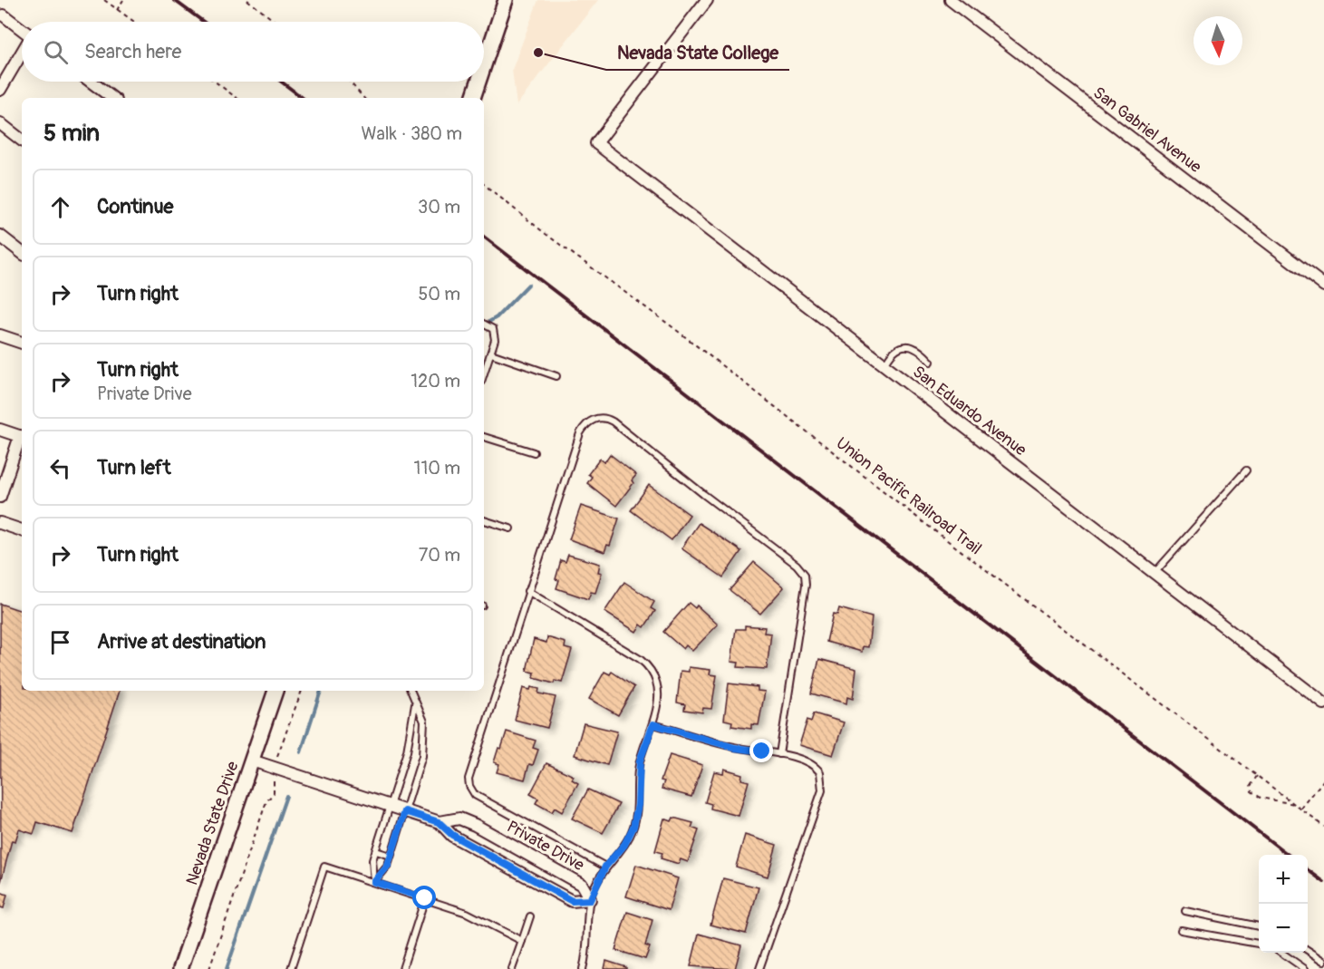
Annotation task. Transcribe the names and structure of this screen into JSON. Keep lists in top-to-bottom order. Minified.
{"streets":{"street":["San Gabriel Avenue","San Eduardo Avenue","Nevada State Drive","Private Drive"],"path":["Union Pacific Railroad Trail"]},"crossings":[["Nevada State Drive","Private Drive"]],"places":["Nevada State College"],"north":"bottom","page":{"search":"Search here","heading":["5 min","Walk · 380 m"],"list":[["Continue","30 m"],["Turn right","50 m"],["Turn right","Private Drive","120 m"],["Turn left","110 m"],["Turn right","70 m"],"Arrive at destination"],"map_buttons":["+","−"]}}
